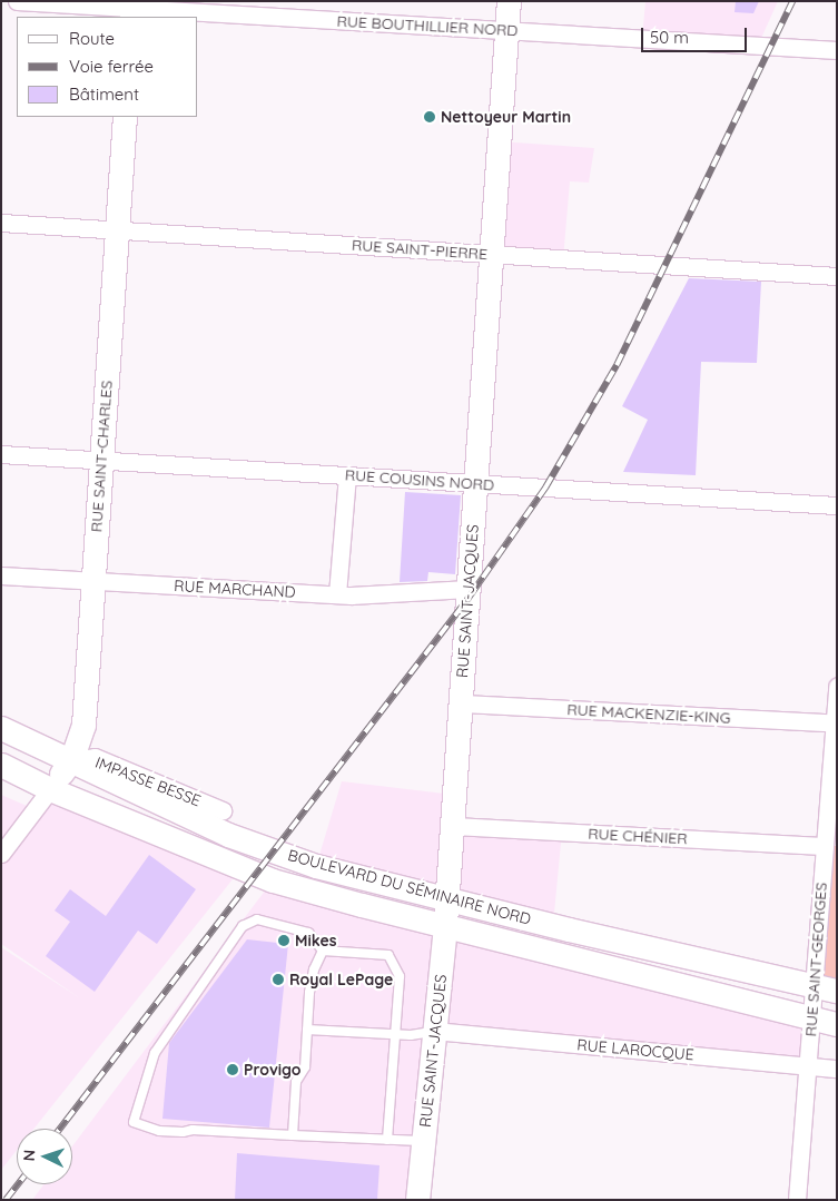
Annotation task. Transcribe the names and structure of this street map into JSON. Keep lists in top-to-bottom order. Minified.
{"streets":{"main road":["RUE SAINT-CHARLES","RUE SAINT-JACQUES","BOULEVARD DU SÉMINAIRE NORD"],"street":["RUE BOUTHILLIER NORD","RUE SAINT-PIERRE","RUE COUSINS NORD","RUE MARCHAND","RUE MACKENZIE-KING","IMPASSE BESSE","RUE CHÉNIER","RUE SAINT-GEORGES","RUE LAROCQUE"]},"crossings":[["RUE BOUTHILLIER NORD","RUE SAINT-JACQUES"],["RUE SAINT-PIERRE","RUE SAINT-CHARLES"],["RUE SAINT-PIERRE","RUE SAINT-JACQUES"],["RUE SAINT-CHARLES","RUE COUSINS NORD"],["RUE SAINT-CHARLES","RUE MARCHAND"],["RUE SAINT-CHARLES","IMPASSE BESSE"],["RUE SAINT-CHARLES","BOULEVARD DU SÉMINAIRE NORD"],["RUE COUSINS NORD","RUE SAINT-JACQUES"],["RUE MARCHAND","RUE SAINT-JACQUES"],["RUE SAINT-JACQUES","RUE MACKENZIE-KING"],["RUE SAINT-JACQUES","RUE CHÉNIER"],["RUE SAINT-JACQUES","BOULEVARD DU SÉMINAIRE NORD"],["RUE SAINT-JACQUES","RUE LAROCQUE"],["RUE MACKENZIE-KING","RUE SAINT-GEORGES"],["IMPASSE BESSE","BOULEVARD DU SÉMINAIRE NORD"],["RUE CHÉNIER","RUE SAINT-GEORGES"],["BOULEVARD DU SÉMINAIRE NORD","RUE SAINT-GEORGES"],["RUE SAINT-GEORGES","RUE LAROCQUE"]],"places":["Nettoyeur Martin","Mikes","Royal LePage","Provigo"],"legend":["Route","Voie ferrée","Bâtiment"],"scale_bar":"50 m","north":"left"}
